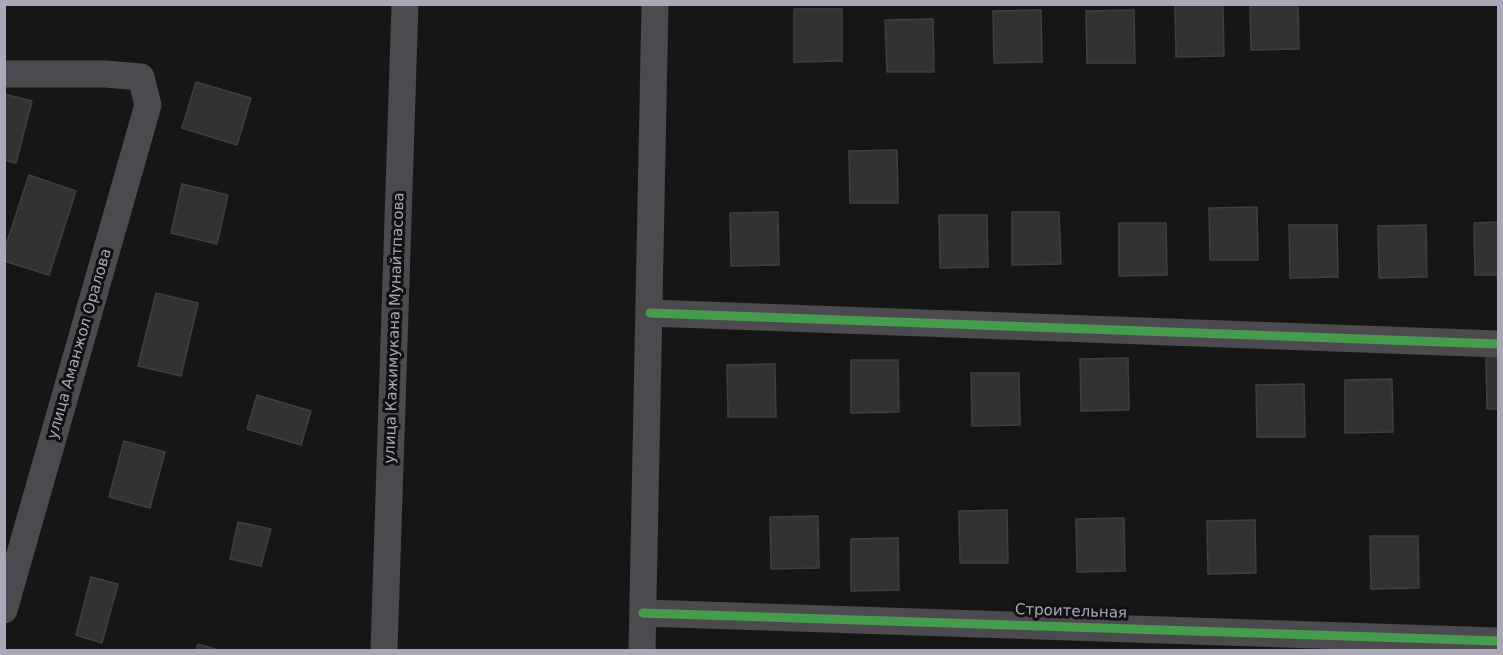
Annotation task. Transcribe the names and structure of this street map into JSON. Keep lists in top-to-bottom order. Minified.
{"streets":{"street":["улица Кажимукана Мунайтпасова","улица Аманжол Оралова","Строительная"]}}
